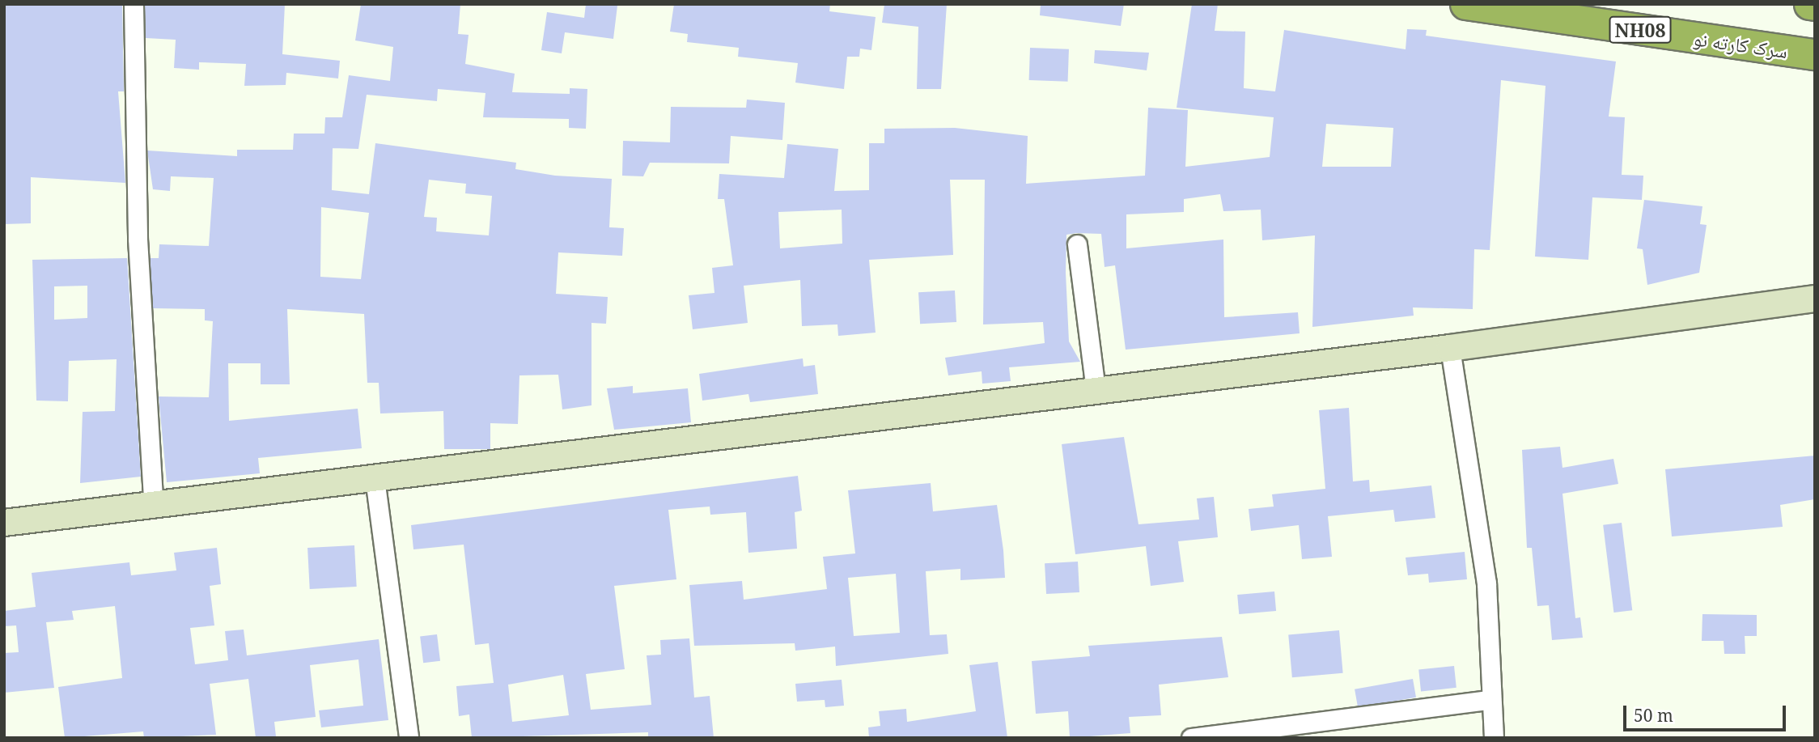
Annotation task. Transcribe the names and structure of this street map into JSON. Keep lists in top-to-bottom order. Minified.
{"streets":{"highway":["NH08","سرک کارته نو"]},"scale_bar":"50 m"}
